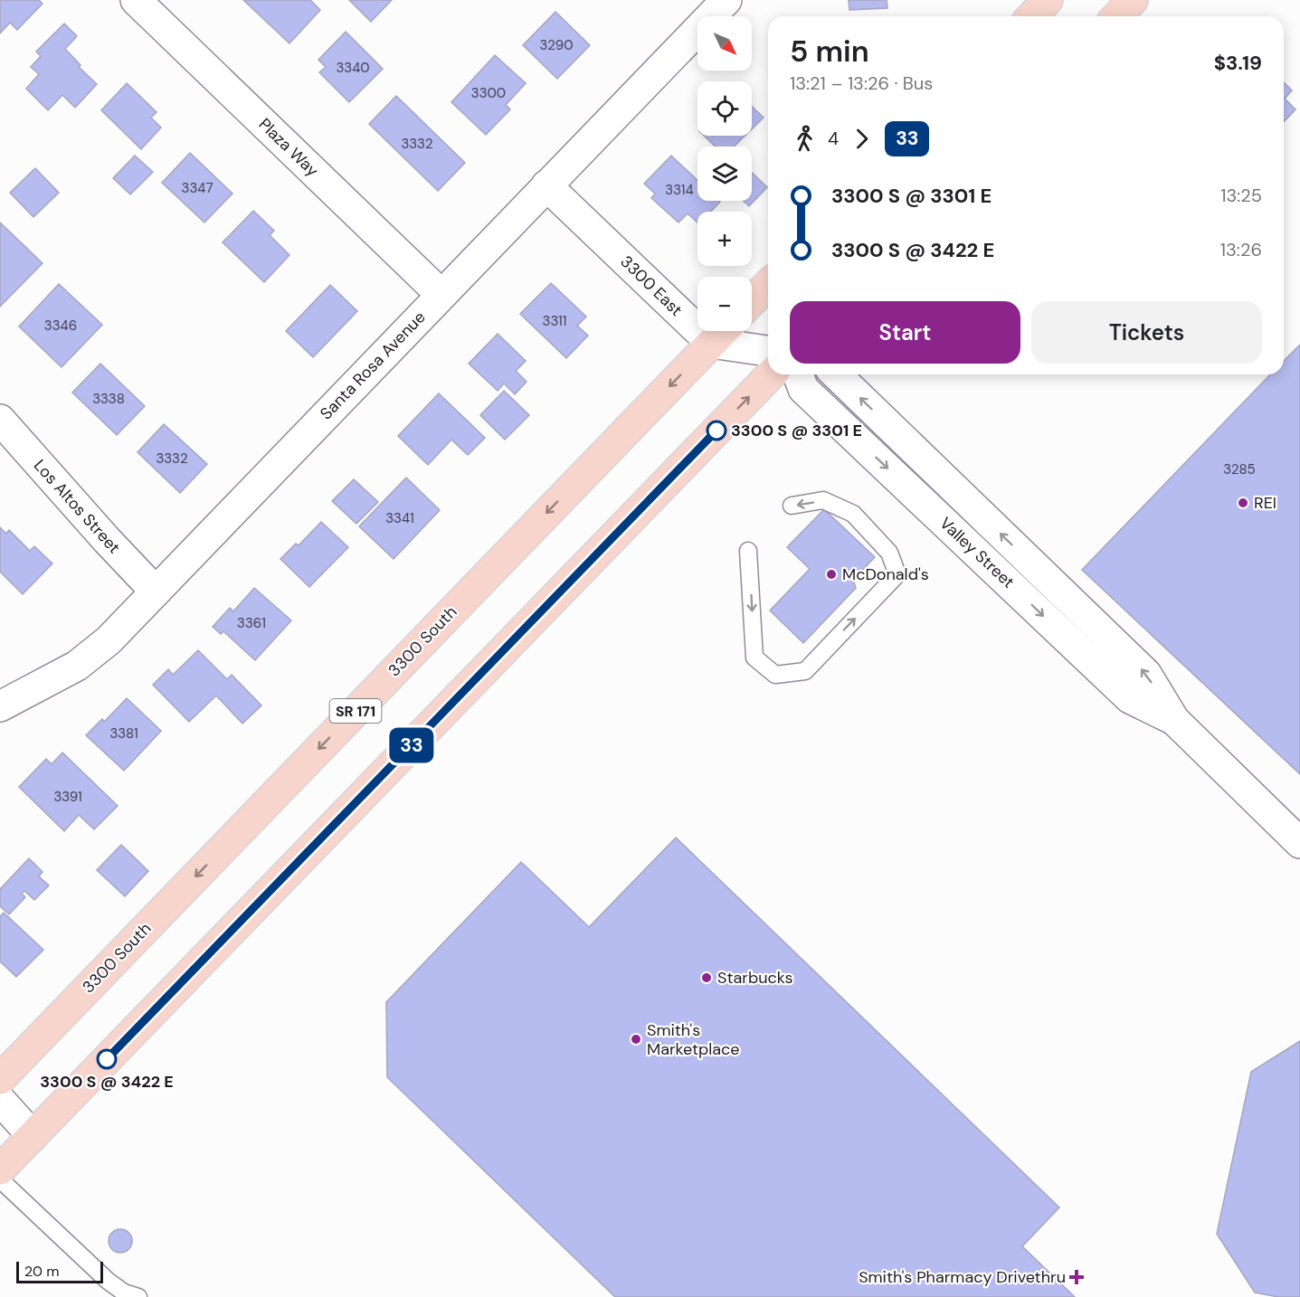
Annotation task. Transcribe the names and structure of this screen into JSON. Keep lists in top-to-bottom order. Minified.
{"streets":{"main road":["3300 South","SR 171"],"street":["Plaza Way","3300 East","Santa Rosa Avenue","Los Altos Street","Valley Street"]},"crossings":[["Plaza Way","Santa Rosa Avenue"],["3300 East","Santa Rosa Avenue"],["3300 East","3300 South"],["Santa Rosa Avenue","Los Altos Street"]],"places":{"other":["3300 S @ 3301 E","REI","McDonald's","Starbucks","Smith's Marketplace","3300 S @ 3422 E"],"health":["Smith's Pharmacy Drivethru"]},"lines":["bus line 33"],"house_numbers":["3290","3340","3300","3332","3347","3314","3311","3346","3338","3332","3285","3341","3361","3381","3391"],"scale_bar":"20 m","north":"bottom right","page":{"on_map":"33","map_buttons":["+","−"],"heading":["5 min","13:21 – 13:26 · Bus","$3.19"],"legs":["4","33"],"list":[{"name":"3300 S @ 3301 E","value":"13:25"},{"name":"3300 S @ 3422 E","value":"13:26"}],"buttons":["Start","Tickets"],"scale":"20 m"}}
